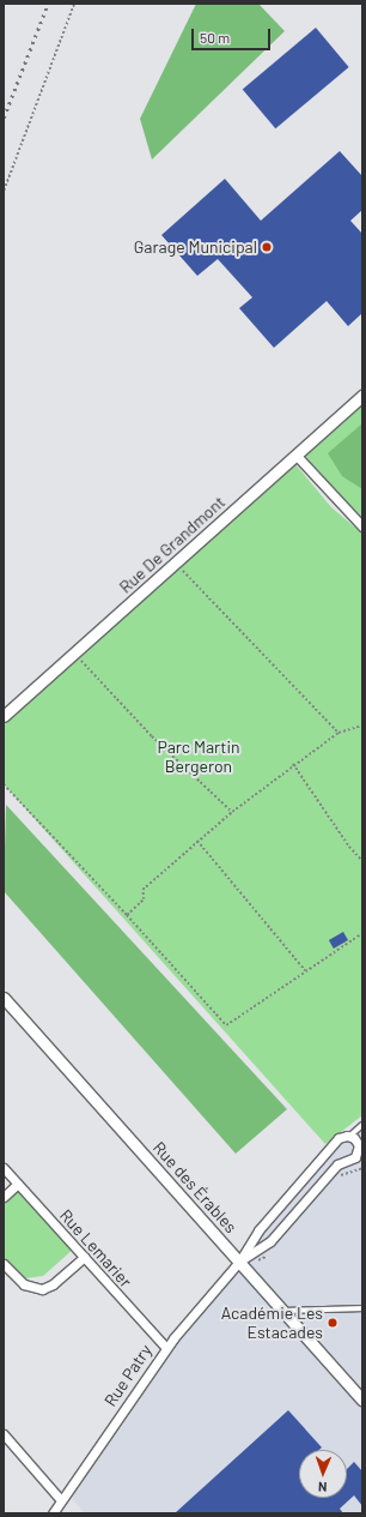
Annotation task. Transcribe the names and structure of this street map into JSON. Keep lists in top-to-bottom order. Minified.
{"streets":{"street":["Rue De Grandmont","Rue des Érables","Rue Lemarier","Rue Patry"]},"crossings":[["Rue des Érables","Rue Patry"],["Rue Lemarier","Rue Patry"]],"parks":["Parc Martin Bergeron"],"places":["Garage Municipal","Académie Les Estacades"],"scale_bar":"50 m","north":"bottom"}
